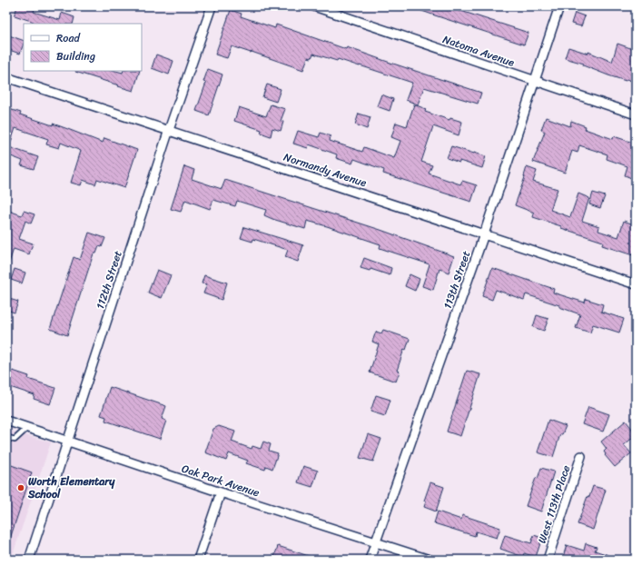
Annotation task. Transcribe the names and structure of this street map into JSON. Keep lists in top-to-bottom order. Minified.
{"streets":{"street":["Natoma Avenue","Normandy Avenue","112th Street","113th Street","Oak Park Avenue","West 113th Place"]},"crossings":[["Natoma Avenue","113th Street"],["Normandy Avenue","112th Street"],["Normandy Avenue","113th Street"],["112th Street","Oak Park Avenue"],["113th Street","Oak Park Avenue"]],"places":["Worth Elementary School"],"legend":["Road","Building"]}
